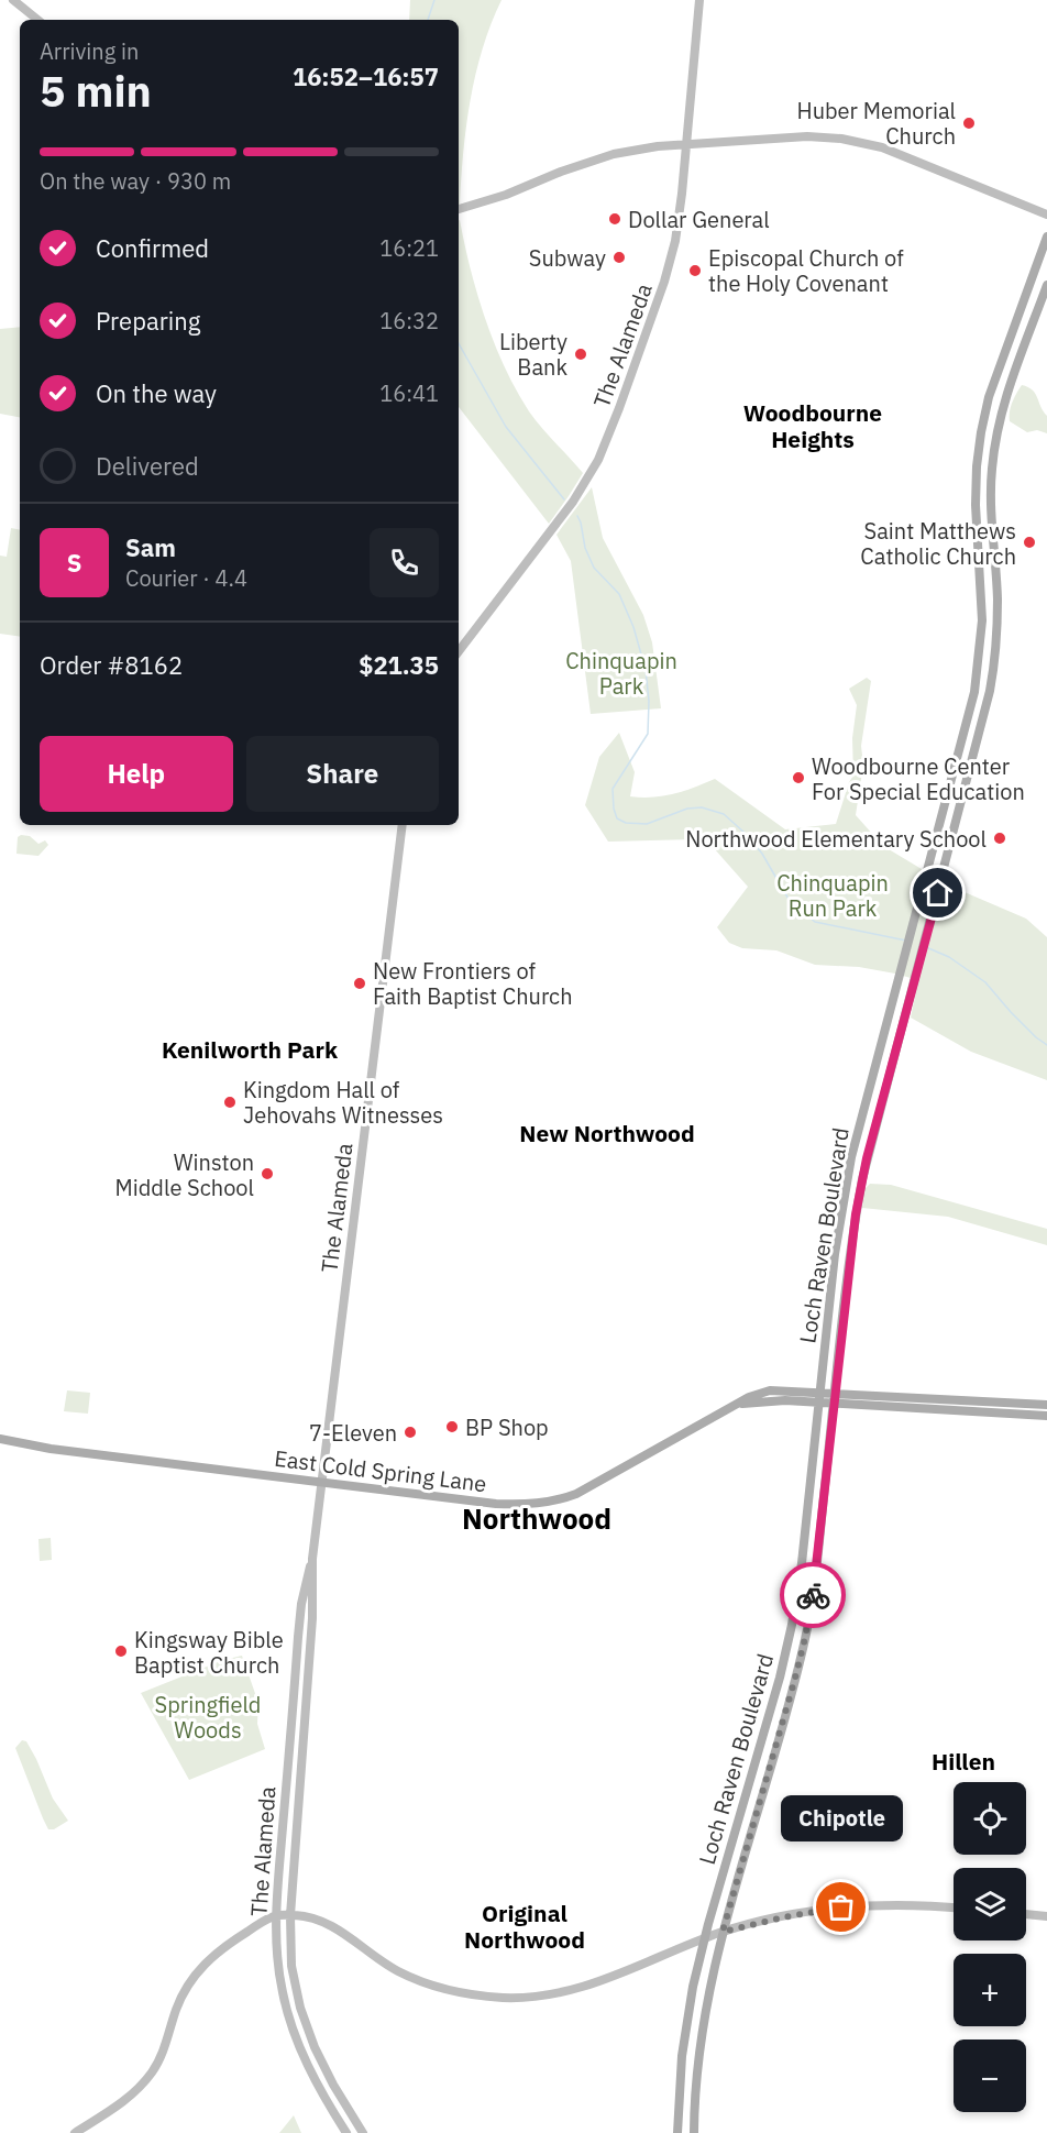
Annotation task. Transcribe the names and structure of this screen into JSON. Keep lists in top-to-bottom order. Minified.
{"streets":{"main road":["The Alameda","Loch Raven Boulevard","East Cold Spring Lane"]},"crossings":[["The Alameda","East Cold Spring Lane"],["Loch Raven Boulevard","East Cold Spring Lane"]],"districts":["Woodbourne Heights","Kenilworth Park","New Northwood","Northwood","Hillen","Original Northwood"],"parks":["Chinquapin Park","Chinquapin Run Park","Springfield Woods"],"places":["Huber Memorial Church","Dollar General","Subway","Episcopal Church of the Holy Covenant","Liberty Bank","Saint Matthews Catholic Church","Woodbourne Center For Special Education","Northwood Elementary School","New Frontiers of Faith Baptist Church","Kingdom Hall of Jehovahs Witnesses","Winston Middle School","BP Shop","7-Eleven","Kingsway Bible Baptist Church","Chipotle"],"page":{"heading":["5 min","Arriving in","16:52–16:57"],"panel":["Sam","Courier · 4.4","Order #8162","$21.35"],"bar":"On the way · 930 m","list":[["Confirmed","16:21"],["Preparing","16:32"],["On the way","16:41"],"Delivered"],"round":"S","buttons":["Help","Share"],"map_buttons":["+","−"],"bubble":"Chipotle"}}
